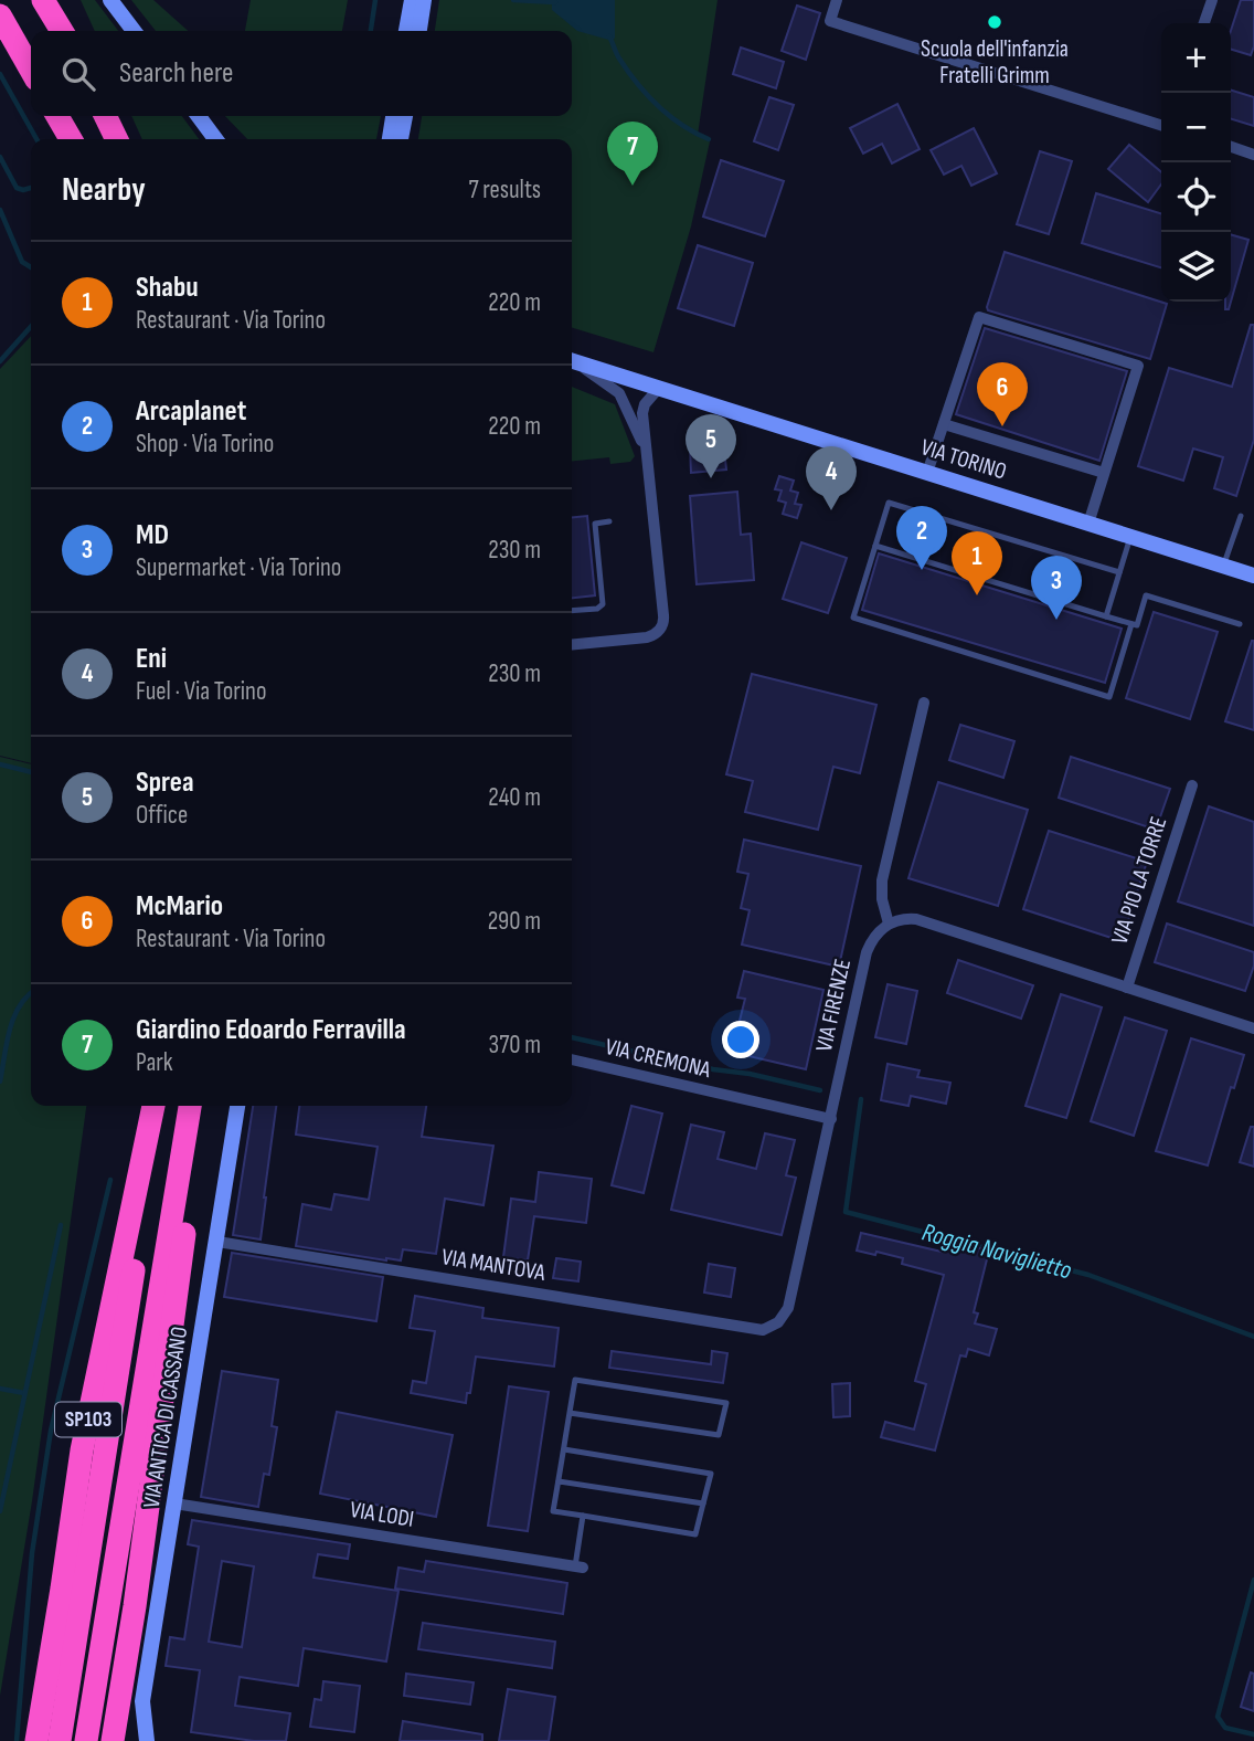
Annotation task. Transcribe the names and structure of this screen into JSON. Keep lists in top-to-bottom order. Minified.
{"streets":{"highway":["SP103"],"street":["VIA TORINO","VIA PIO LA TORRE","VIA FIRENZE","VIA CREMONA","VIA MANTOVA","VIA ANTICA DI CASSANO","VIA LODI"]},"crossings":[["VIA FIRENZE","VIA CREMONA"],["VIA FIRENZE","VIA MANTOVA"],["VIA MANTOVA","VIA ANTICA DI CASSANO"],["VIA ANTICA DI CASSANO","VIA LODI"]],"water":["Roggia Naviglietto"],"places":["Scuola dell'infanzia Fratelli Grimm"],"page":{"map_buttons":["+","−"],"search":"Search here","pins":["7","6","5","4","2","1","3"],"heading":["Nearby","7 results"],"list":[{"mark":"1","name":"Shabu","note":"Restaurant · Via Torino","value":"220 m"},{"mark":"2","name":"Arcaplanet","note":"Shop · Via Torino","value":"220 m"},{"mark":"3","name":"MD","note":"Supermarket · Via Torino","value":"230 m"},{"mark":"4","name":"Eni","note":"Fuel · Via Torino","value":"230 m"},{"mark":"5","name":"Sprea","note":"Office","value":"240 m"},{"mark":"6","name":"McMario","note":"Restaurant · Via Torino","value":"290 m"},{"mark":"7","name":"Giardino Edoardo Ferravilla","note":"Park","value":"370 m"}]}}
